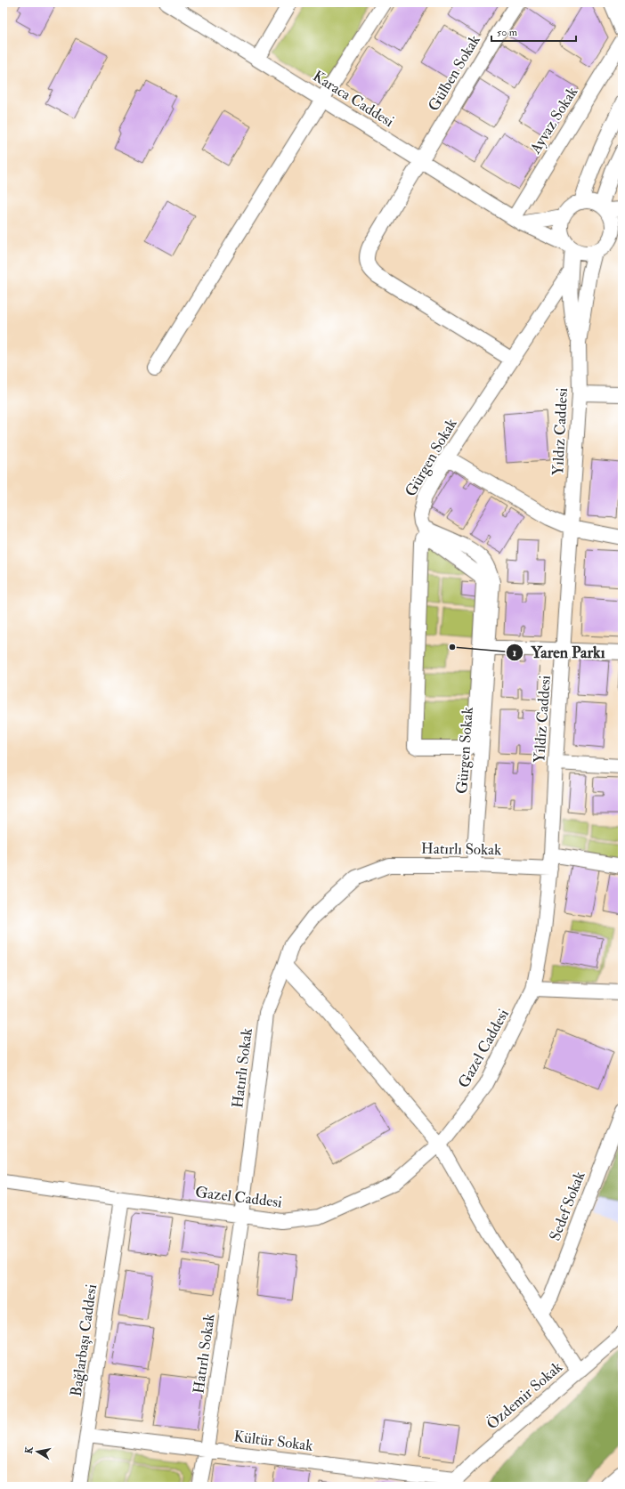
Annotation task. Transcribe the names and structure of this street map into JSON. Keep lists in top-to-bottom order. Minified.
{"streets":{"street":["Gülben Sokak","Karaca Caddesi","Ayvaz Sokak","Yıldız Caddesi","Gürgen Sokak","Hatırlı Sokak","Gazel Caddesi","Sedef Sokak","Bağlarbaşı Caddesi","Özdemir Sokak","Kültür Sokak"]},"crossings":[["Gülben Sokak","Karaca Caddesi"],["Gülben Sokak","Gürgen Sokak"],["Karaca Caddesi","Ayvaz Sokak"],["Karaca Caddesi","Yıldız Caddesi"],["Yıldız Caddesi","Gürgen Sokak"],["Yıldız Caddesi","Hatırlı Sokak"],["Yıldız Caddesi","Gazel Caddesi"],["Gürgen Sokak","Hatırlı Sokak"],["Hatırlı Sokak","Gazel Caddesi"],["Hatırlı Sokak","Kültür Sokak"],["Gazel Caddesi","Bağlarbaşı Caddesi"],["Bağlarbaşı Caddesi","Kültür Sokak"],["Özdemir Sokak","Kültür Sokak"]],"places":["Yaren Parkı"],"scale_bar":"50 m","north":"left"}
